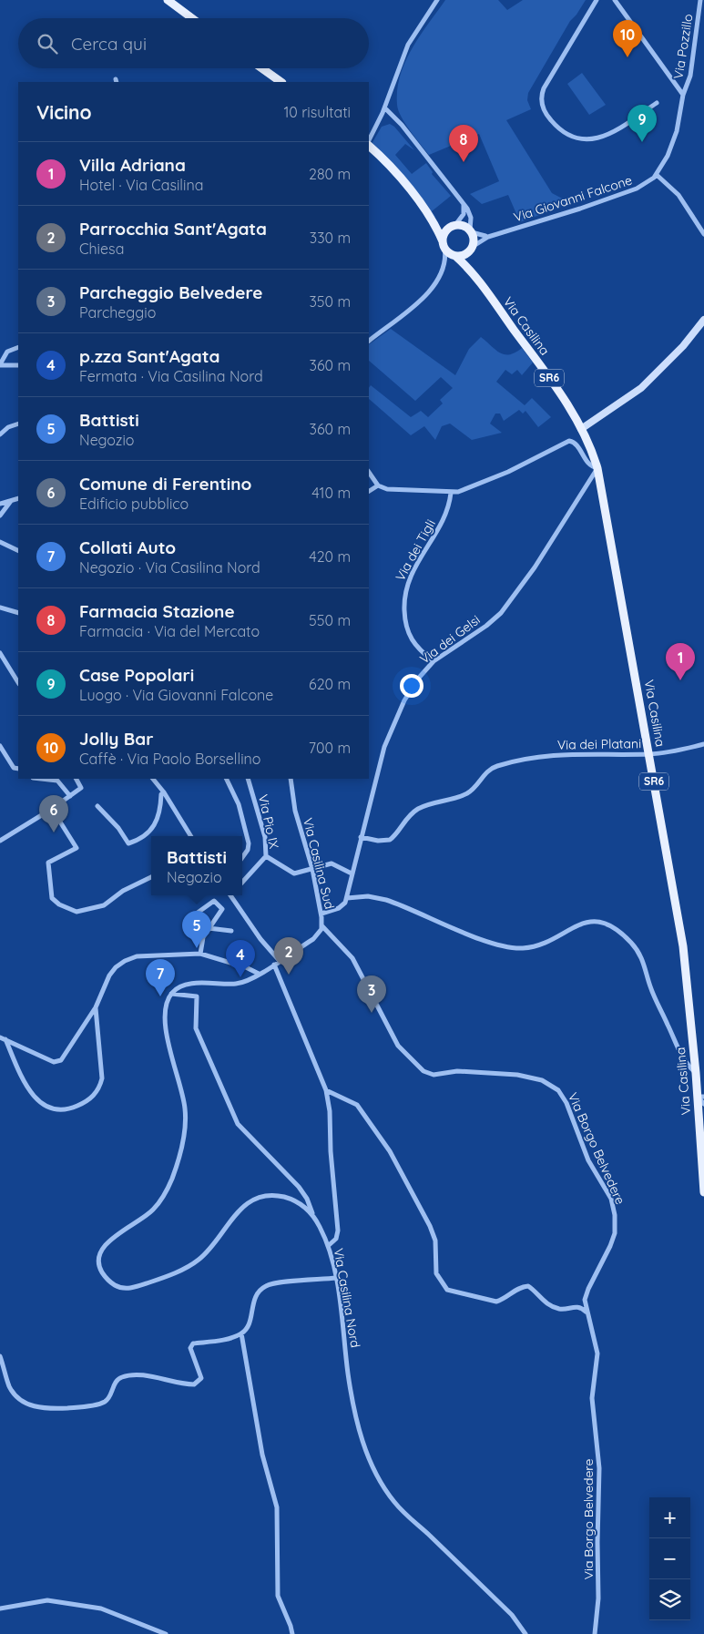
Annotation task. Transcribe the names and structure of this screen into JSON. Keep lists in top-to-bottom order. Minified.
{"streets":{"main road":["Via Casilina","SR6"],"street":["Via Pozzillo","Via Giovanni Falcone","Via dei Tigli","Via dei Gelsi","Via dei Platani","Via Pio IX","Via Casilina Sud","Via Borgo Belvedere","Via Casilina Nord"]},"crossings":[["Via Pozzillo","Via Giovanni Falcone"],["Via Giovanni Falcone","Via Casilina"],["Via Casilina","Via dei Gelsi"],["Via Casilina","Via dei Platani"],["Via dei Tigli","Via dei Gelsi"],["Via dei Gelsi","Via dei Platani"],["Via Casilina Sud","Via Borgo Belvedere"]],"page":{"search":"Cerca qui","pins":["10","9","8","1","6","5","2","4","7","3"],"heading":["Vicino","10 risultati"],"list":[{"mark":"1","name":"Villa Adriana","note":"Hotel · Via Casilina","value":"280 m"},{"mark":"2","name":"Parrocchia Sant'Agata","note":"Chiesa","value":"330 m"},{"mark":"3","name":"Parcheggio Belvedere","note":"Parcheggio","value":"350 m"},{"mark":"4","name":"p.zza Sant'Agata","note":"Fermata · Via Casilina Nord","value":"360 m"},{"mark":"5","name":"Battisti","note":"Negozio","value":"360 m"},{"mark":"6","name":"Comune di Ferentino","note":"Edificio pubblico","value":"410 m"},{"mark":"7","name":"Collati Auto","note":"Negozio · Via Casilina Nord","value":"420 m"},{"mark":"8","name":"Farmacia Stazione","note":"Farmacia · Via del Mercato","value":"550 m"},{"mark":"9","name":"Case Popolari","note":"Luogo · Via Giovanni Falcone","value":"620 m"},{"mark":"10","name":"Jolly Bar","note":"Caffè · Via Paolo Borsellino","value":"700 m"}],"popup":["Battisti","Negozio"],"map_buttons":["+","−"]}}
